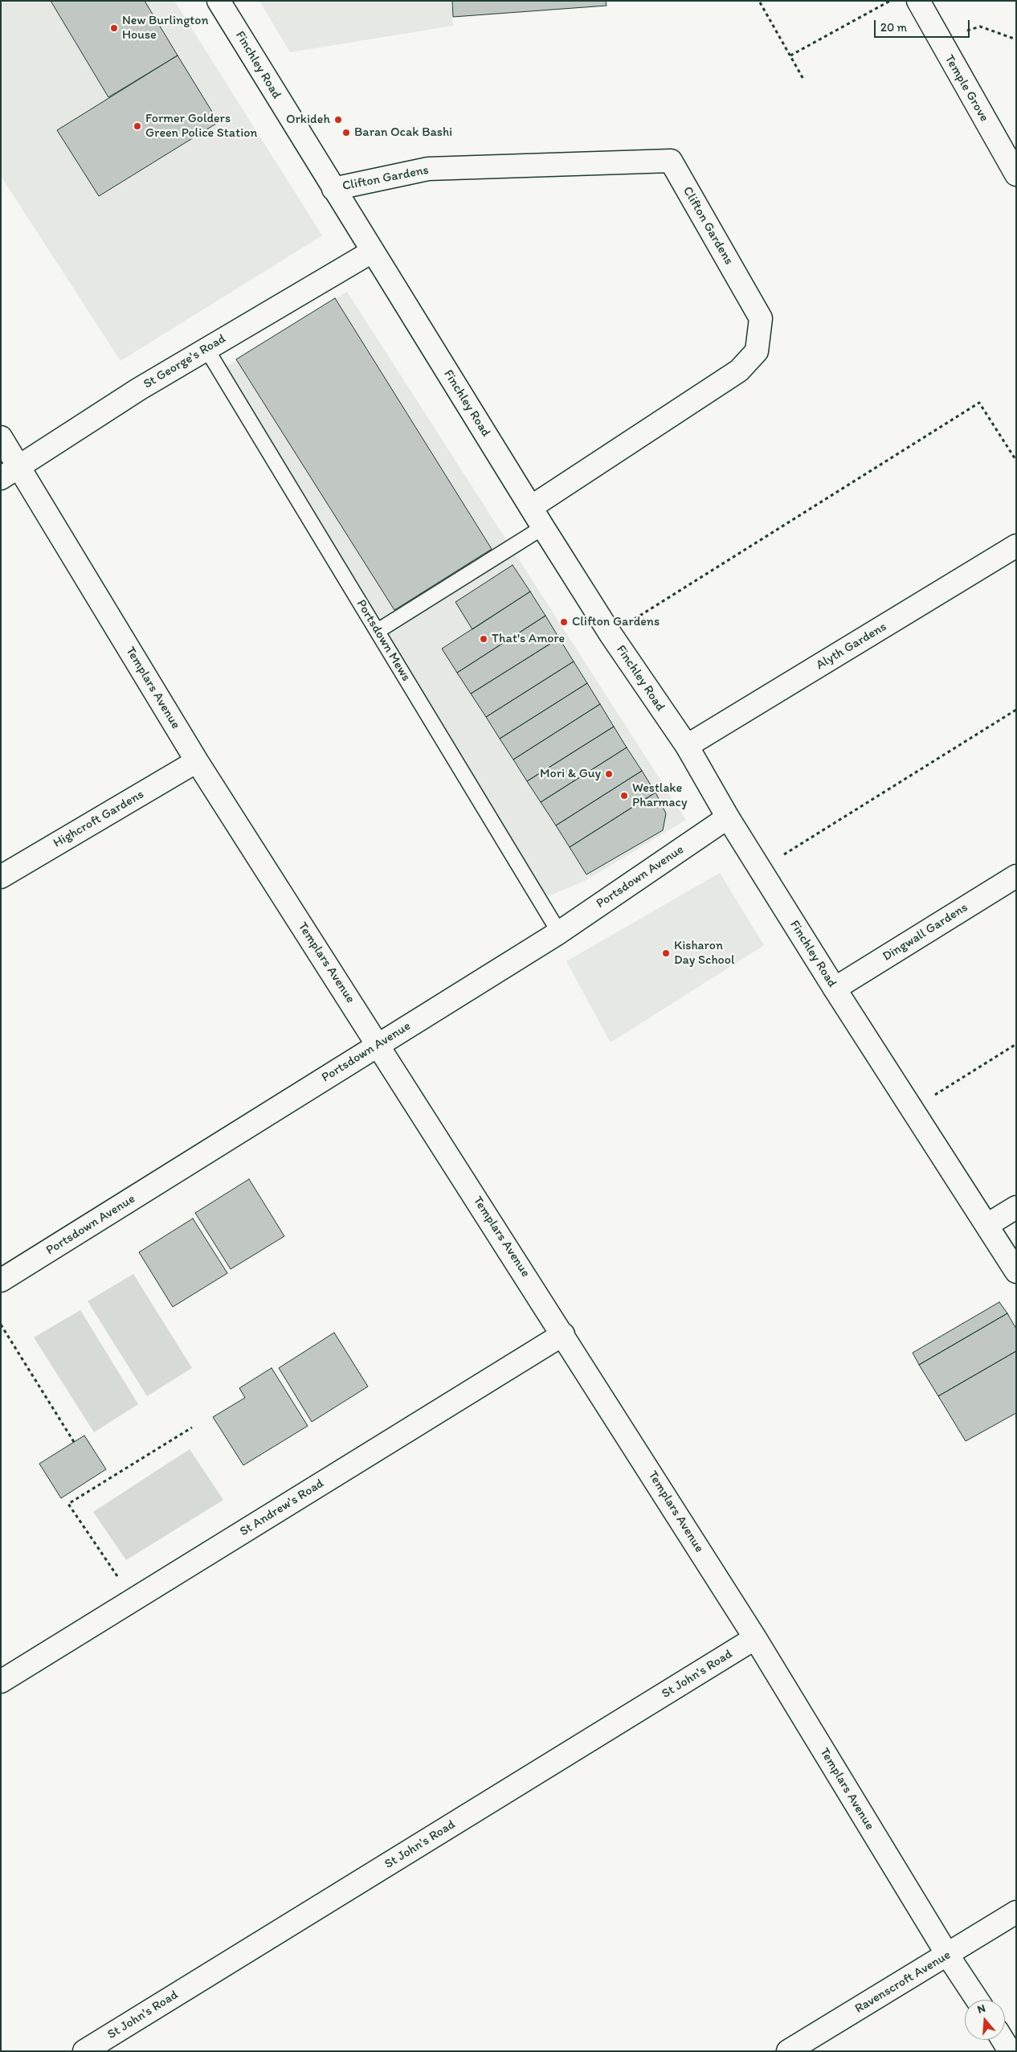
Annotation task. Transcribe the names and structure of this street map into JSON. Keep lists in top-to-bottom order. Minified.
{"streets":{"street":["Finchley Road","Temple Grove","Clifton Gardens","St George's Road","Alyth Gardens","Templars Avenue","Highcroft Gardens","Portsdown Avenue","Dingwall Gardens","St Andrew's Road","St John's Road","Ravenscroft Avenue"],"lane":["Portsdown Mews"]},"crossings":[["Finchley Road","Clifton Gardens"],["Finchley Road","St George's Road"],["Finchley Road","Alyth Gardens"],["Finchley Road","Portsdown Avenue"],["Finchley Road","Dingwall Gardens"],["St George's Road","Portsdown Mews"],["St George's Road","Templars Avenue"],["Portsdown Mews","Portsdown Avenue"],["Templars Avenue","Highcroft Gardens"],["Templars Avenue","Portsdown Avenue"],["Templars Avenue","St Andrew's Road"],["Templars Avenue","St John's Road"],["Templars Avenue","Ravenscroft Avenue"]],"places":["New Burlington House","Orkideh","Former Golders Green Police Station","Baran Ocak Bashi","Clifton Gardens","That's Amore","Mori & Guy","Westlake Pharmacy","Kisharon Day School"],"scale_bar":"20 m","north":"top"}
